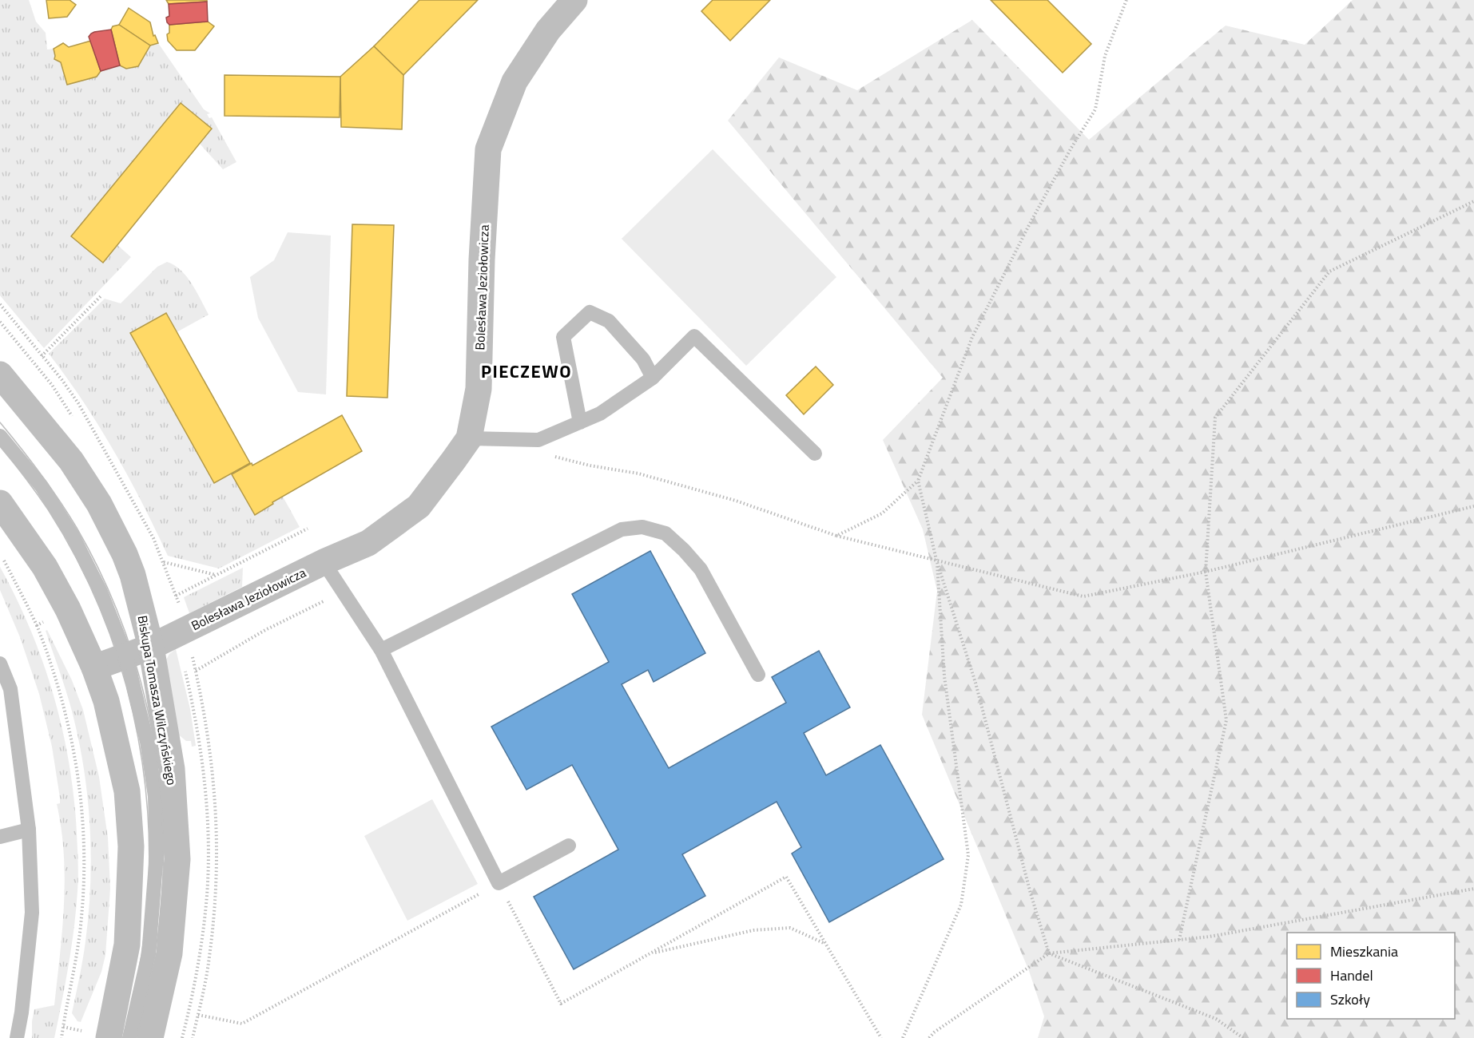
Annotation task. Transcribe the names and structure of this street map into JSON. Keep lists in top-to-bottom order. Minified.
{"streets":{"street":["Bolesława Jeziołowicza","Biskupa Tomasza Wilczyńskiego"]},"crossings":[["Bolesława Jeziołowicza","Biskupa Tomasza Wilczyńskiego"]],"districts":["PIECZEWO"],"legend":["Mieszkania","Handel","Szkoły"]}
